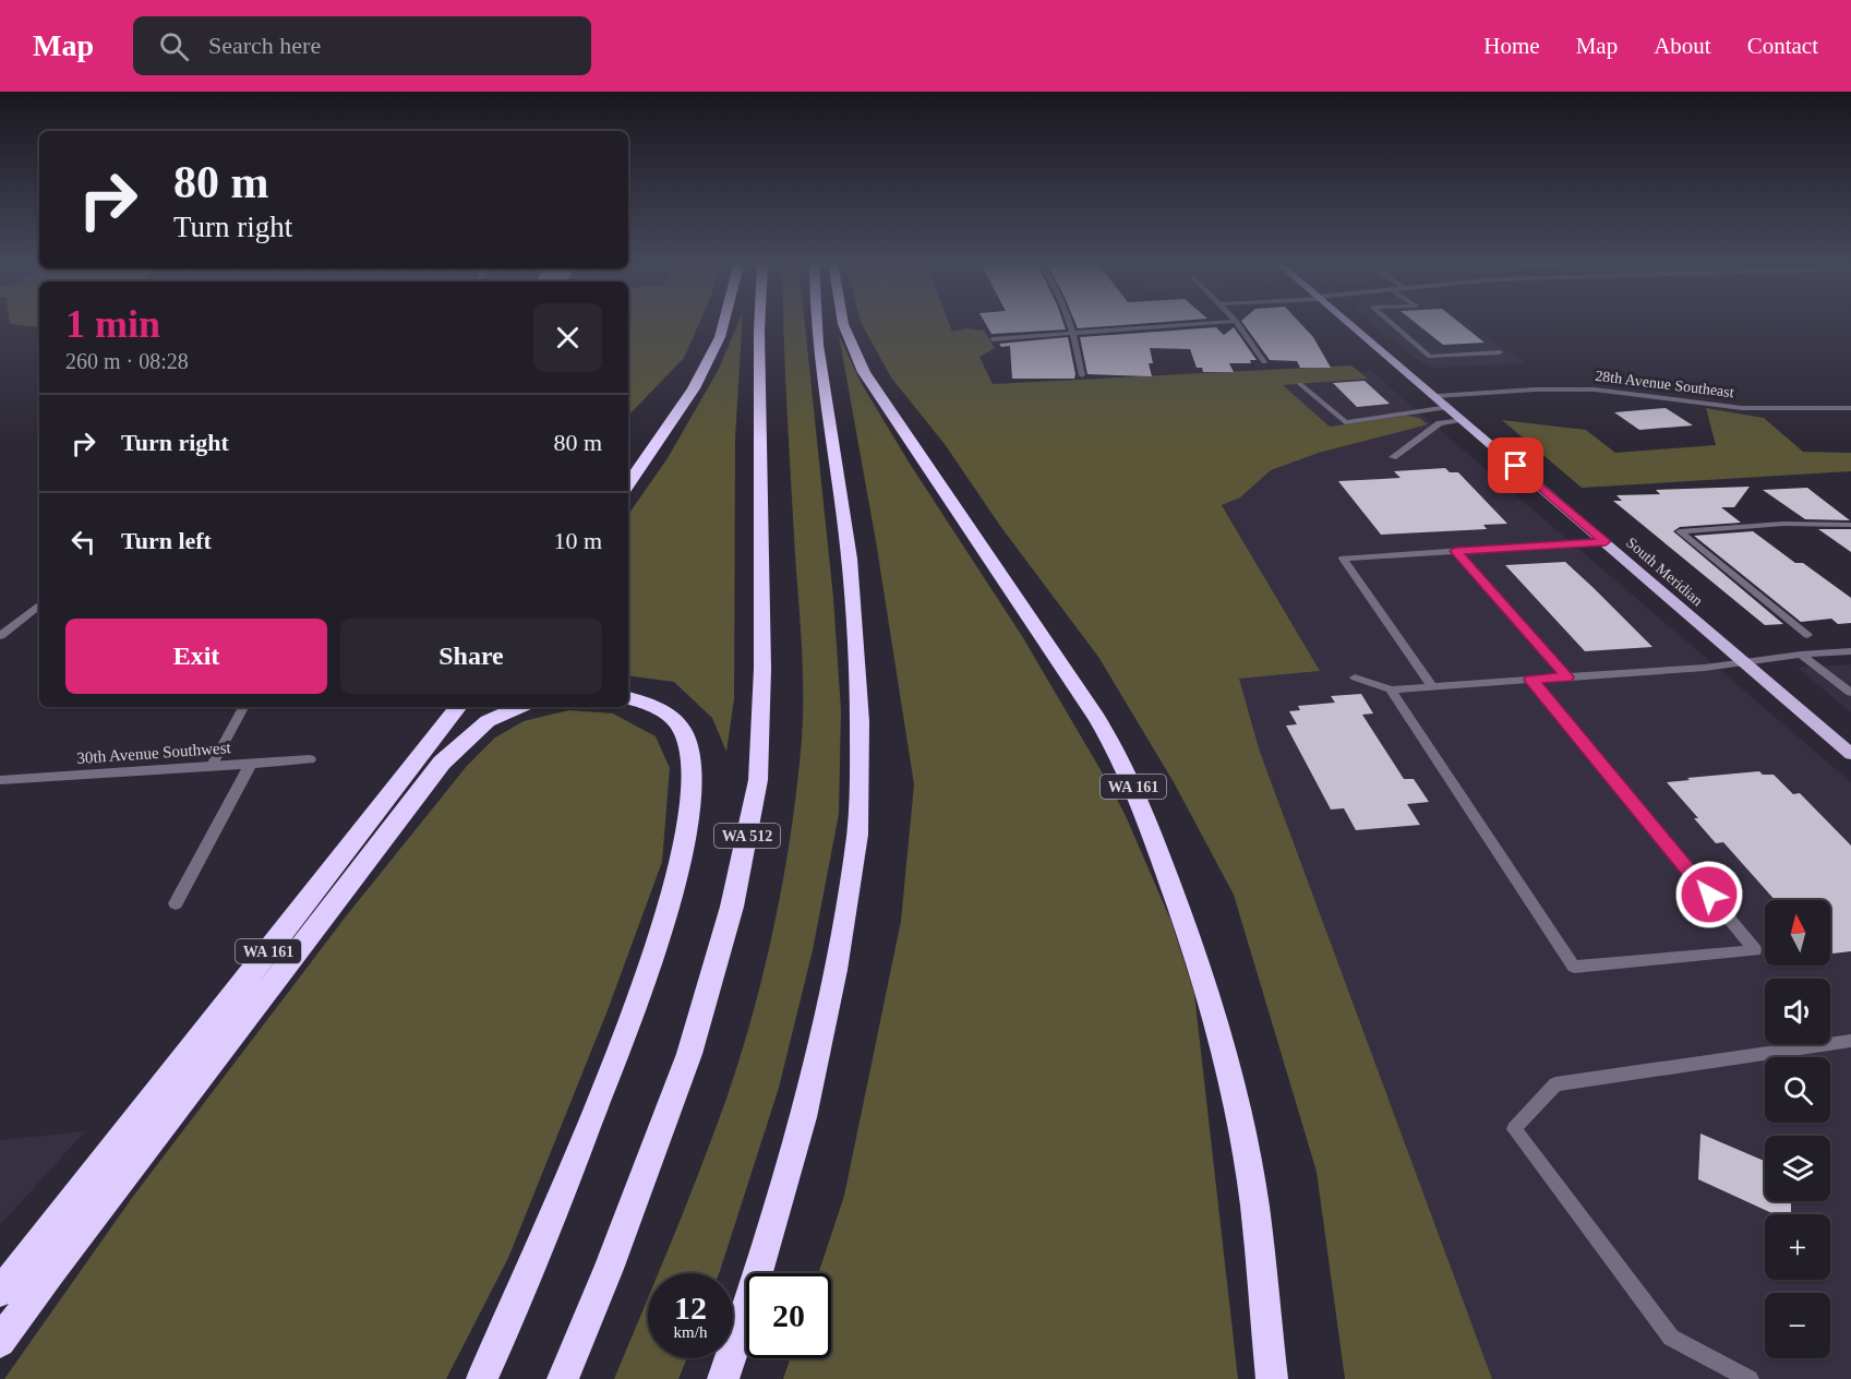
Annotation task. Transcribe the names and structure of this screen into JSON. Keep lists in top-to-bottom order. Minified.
{"streets":{"highway":["WA 161","WA 512"],"main road":["South Meridian"],"street":["28th Avenue Southeast","30th Avenue Southwest"]},"crossings":[["28th Avenue Southeast","South Meridian"]],"north":"top","page":{"header":"Map","search":"Search here","nav":["Home","Map","About","Contact"],"turn":["80 m","Turn right"],"heading":["1 min","260 m · 08:28"],"list":[{"name":"Turn right","value":"80 m"},{"name":"Turn left","value":"10 m"}],"buttons":["Exit","Share"],"map_buttons":["+","−"],"speed":"12 km/h","limit":"20"}}
